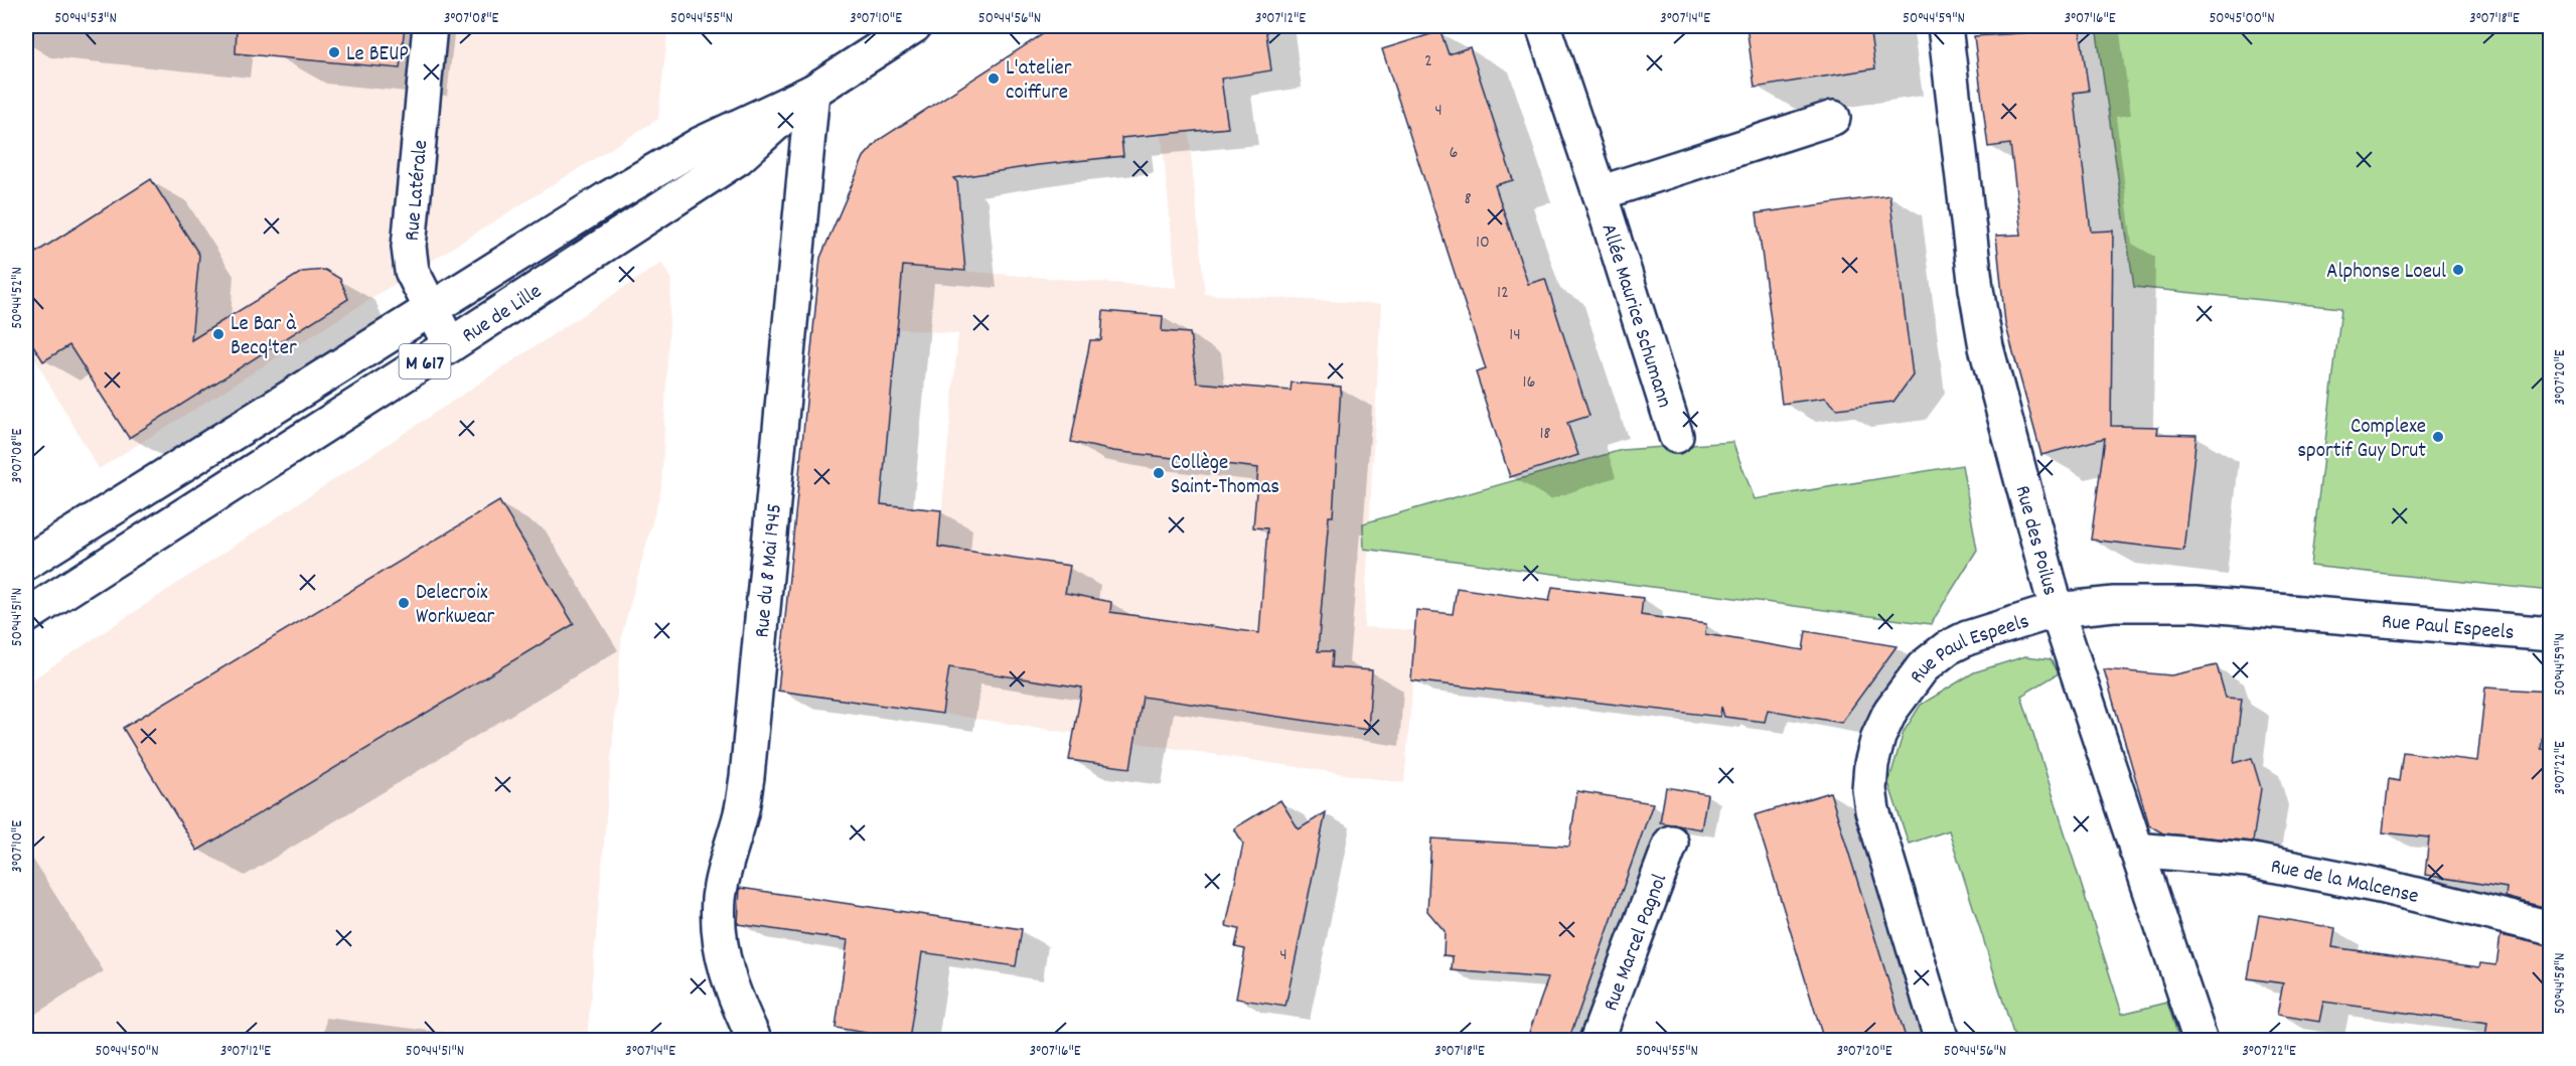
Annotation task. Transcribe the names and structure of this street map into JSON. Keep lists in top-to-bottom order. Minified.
{"streets":{"street":["Rue Latérale","Rue de Lille","Allée Maurice Schumann","M 617","Rue des Poilus","Rue du 8 Mai 1945","Rue Paul Espeels","Rue de la Malcense","Rue Marcel Pagnol"]},"crossings":[["Rue Latérale","Rue de Lille"],["Rue de Lille","Rue du 8 Mai 1945"],["Rue des Poilus","Rue Paul Espeels"],["Rue des Poilus","Rue de la Malcense"]],"places":["Le BEUP","L'atelier coiffure","Alphonse Loeul","Le Bar à Becq'ter","Complexe sportif Guy Drut","Collège Saint-Thomas","Delecroix Workwear"],"house_numbers":["2","4","6","8","10","12","14","16","18","4"],"coordinates":["50°44'53\"N","3°07'08\"E","50°44'55\"N","3°07'10\"E","50°44'56\"N","3°07'12\"E","3°07'14\"E","50°44'59\"N","3°07'16\"E","50°45'00\"N","3°07'18\"E","50°44'52\"N","3°07'20\"E","50°44'51\"N","3°07'22\"E","50°44'58\"N","50°44'50\"N"]}
